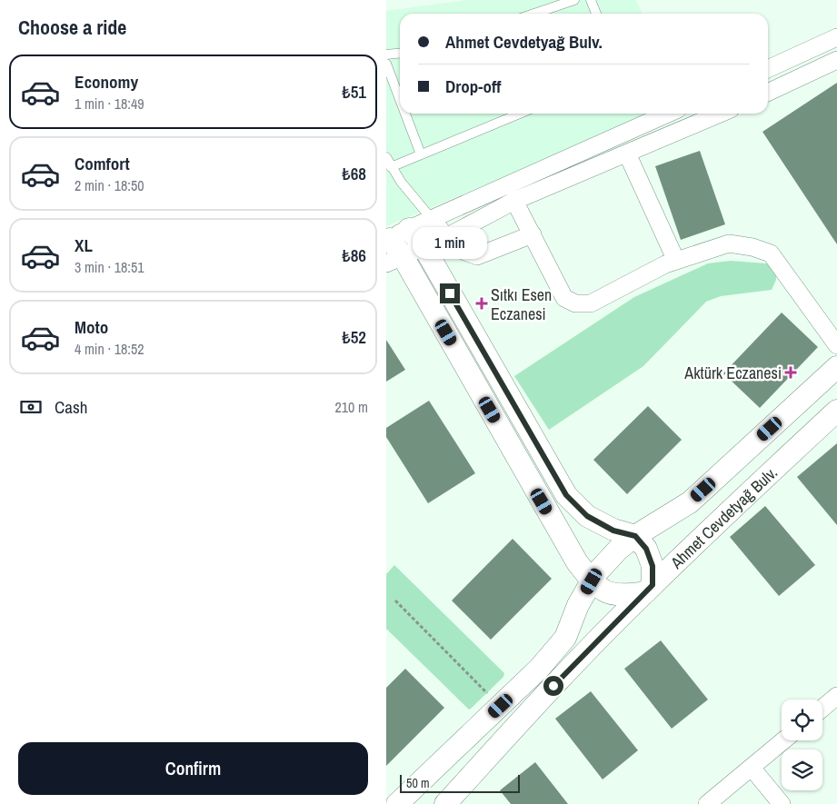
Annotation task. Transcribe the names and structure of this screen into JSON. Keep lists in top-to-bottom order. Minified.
{"streets":{"street":["Ahmet Cevdetyağ Bulv."]},"places":{"health":["Sıtkı Esen Eczanesi","Aktürk Eczanesi"]},"scale_bar":"50 m","page":{"heading":"Choose a ride","banner":["Ahmet Cevdetyağ Bulv.","Drop-off"],"list":[{"name":"Economy","note":"1 min · 18:49","value":"₺51"},{"name":"Comfort","note":"2 min · 18:50","value":"₺68"},{"name":"XL","note":"3 min · 18:51","value":"₺86"},{"name":"Moto","note":"4 min · 18:52","value":"₺52"}],"bubble":"1 min","pay":["Cash","210 m"],"buttons":"Confirm","scale":"50 m"}}
